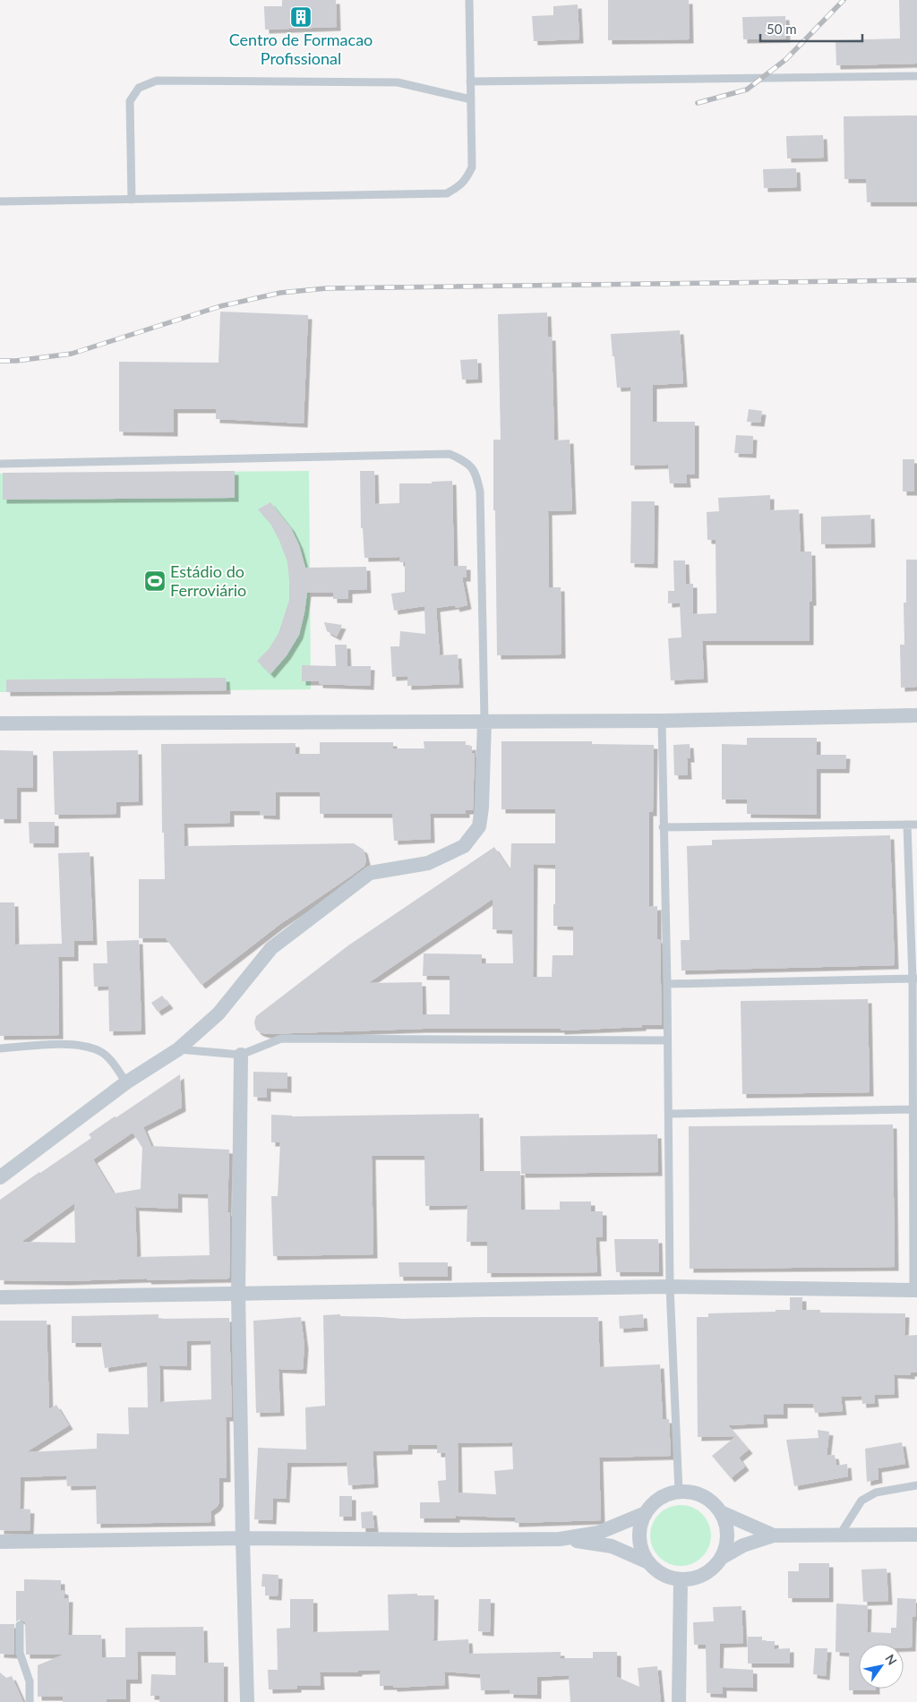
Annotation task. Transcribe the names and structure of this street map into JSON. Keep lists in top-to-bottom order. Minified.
{"places":{"building":["Centro de Formacao Profissional"],"sports":["Estádio do Ferroviário"]},"scale_bar":"50 m","north":"top right"}
